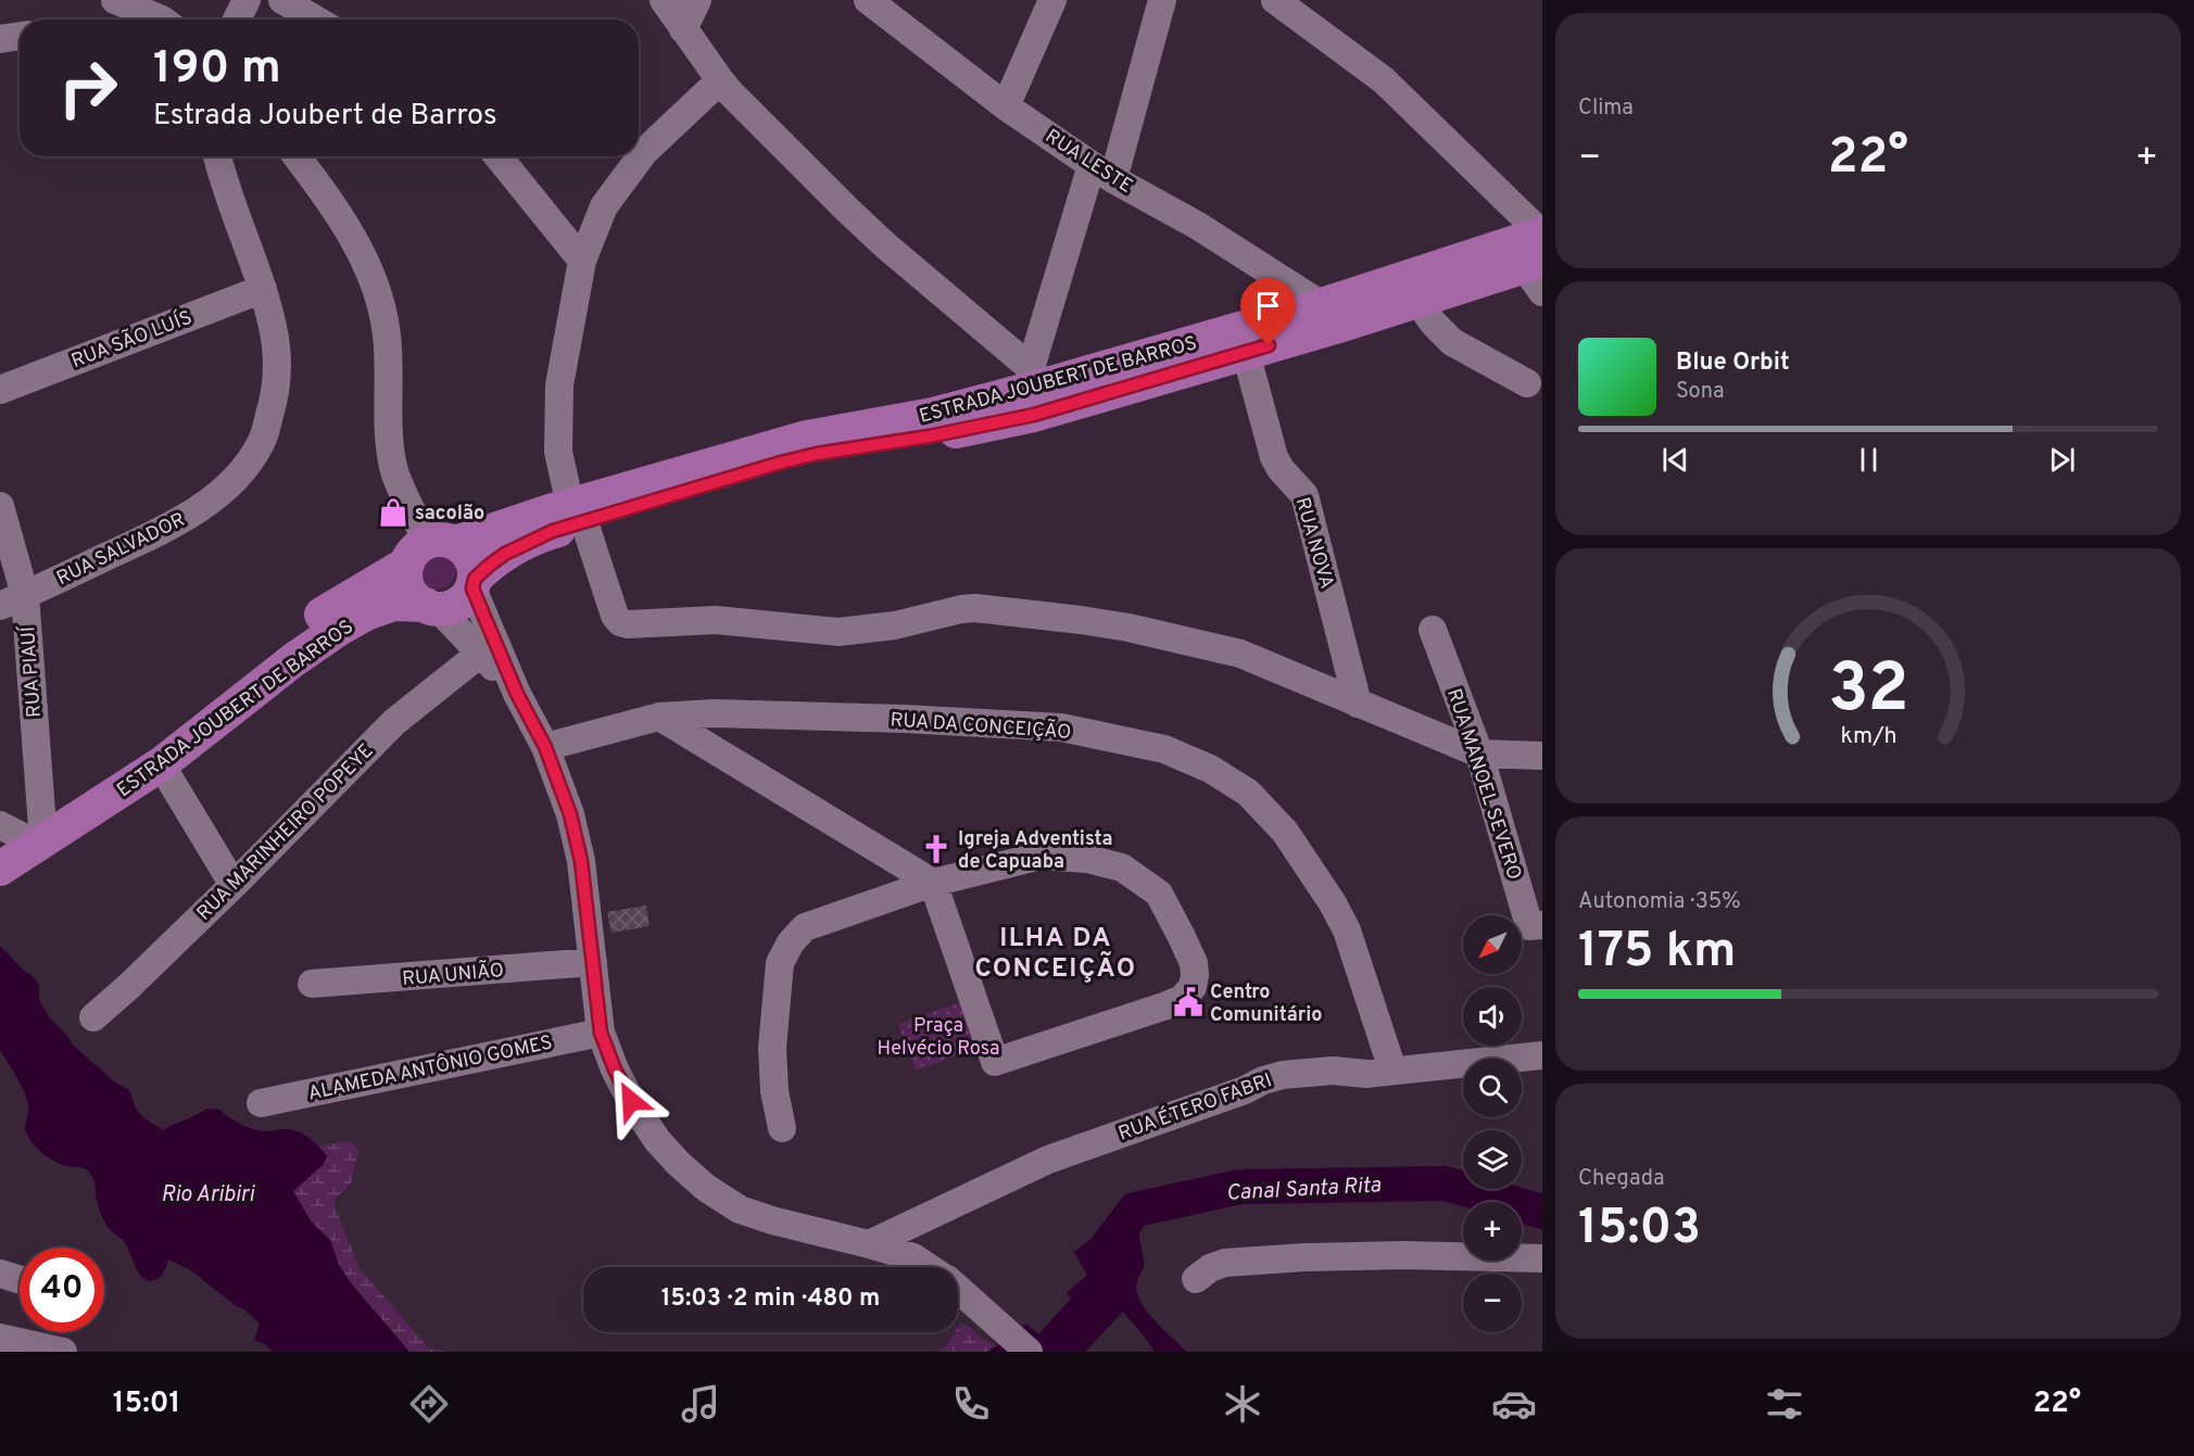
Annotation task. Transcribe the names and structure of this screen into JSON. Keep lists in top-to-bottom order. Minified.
{"streets":{"main road":["ESTRADA JOUBERT DE BARROS"],"street":["RUA LESTE","RUA SÃO LUÍS","RUA NOVA","RUA SALVADOR","RUA PIAUÍ","RUA DA CONCEIÇÃO","RUA MANOEL SEVERO","RUA MARINHEIRO POPEYE","RUA UNIÃO","ALAMEDA ANTÔNIO GOMES","RUA ÉTERO FABRI"]},"crossings":[["RUA LESTE","ESTRADA JOUBERT DE BARROS"],["RUA SÃO LUÍS","RUA SALVADOR"],["ESTRADA JOUBERT DE BARROS","RUA NOVA"],["ESTRADA JOUBERT DE BARROS","RUA PIAUÍ"],["RUA SALVADOR","RUA PIAUÍ"],["RUA DA CONCEIÇÃO","RUA ÉTERO FABRI"]],"districts":["ILHA DA CONCEIÇÃO"],"water":["Canal Santa Rita","Rio Aribiri"],"parks":["Praça Helvécio Rosa"],"places":{"shop":["sacolão"],"church":["Igreja Adventista de Capuaba"],"public building":["Centro Comunitário"]},"north":"bottom left","page":{"tile":["Clima",["Autonomia · 35%","175 km"],["Chegada","15:03"]],"turn":["190 m","Estrada Joubert de Barros"],"heat":["−","22°","+"],"song":["Blue Orbit","Sona"],"map_buttons":["+","−"],"limit":"40","trip":"15:03 · 2 min · 480 m","tabs":["15:01","22°"],"gauge":["32","km/h"]}}
